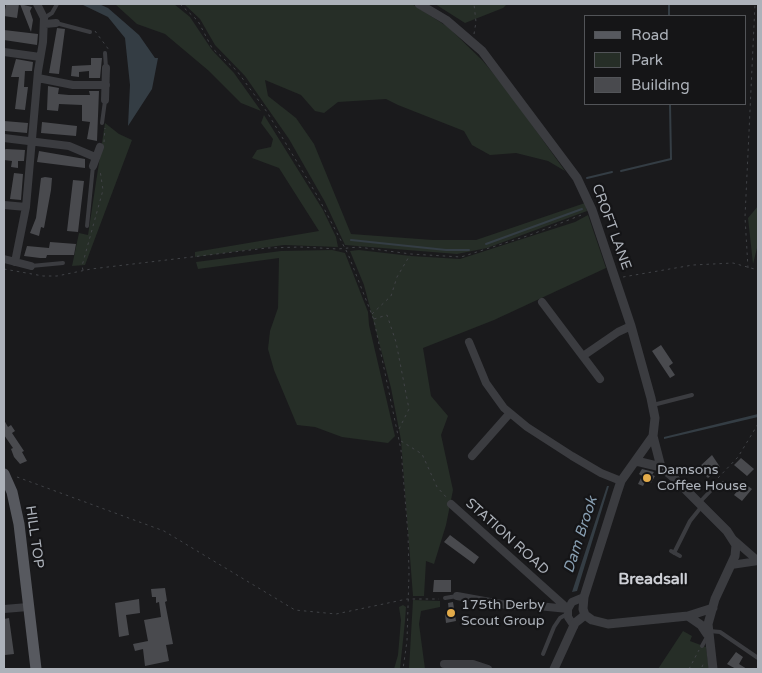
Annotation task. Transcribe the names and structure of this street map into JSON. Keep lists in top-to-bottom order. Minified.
{"streets":{"main road":["HILL TOP"],"street":["CROFT LANE","STATION ROAD"]},"districts":["Breadsall"],"water":["Dam Brook"],"places":["Damsons Coffee House","175th Derby Scout Group"],"legend":["Road","Park","Building"]}
